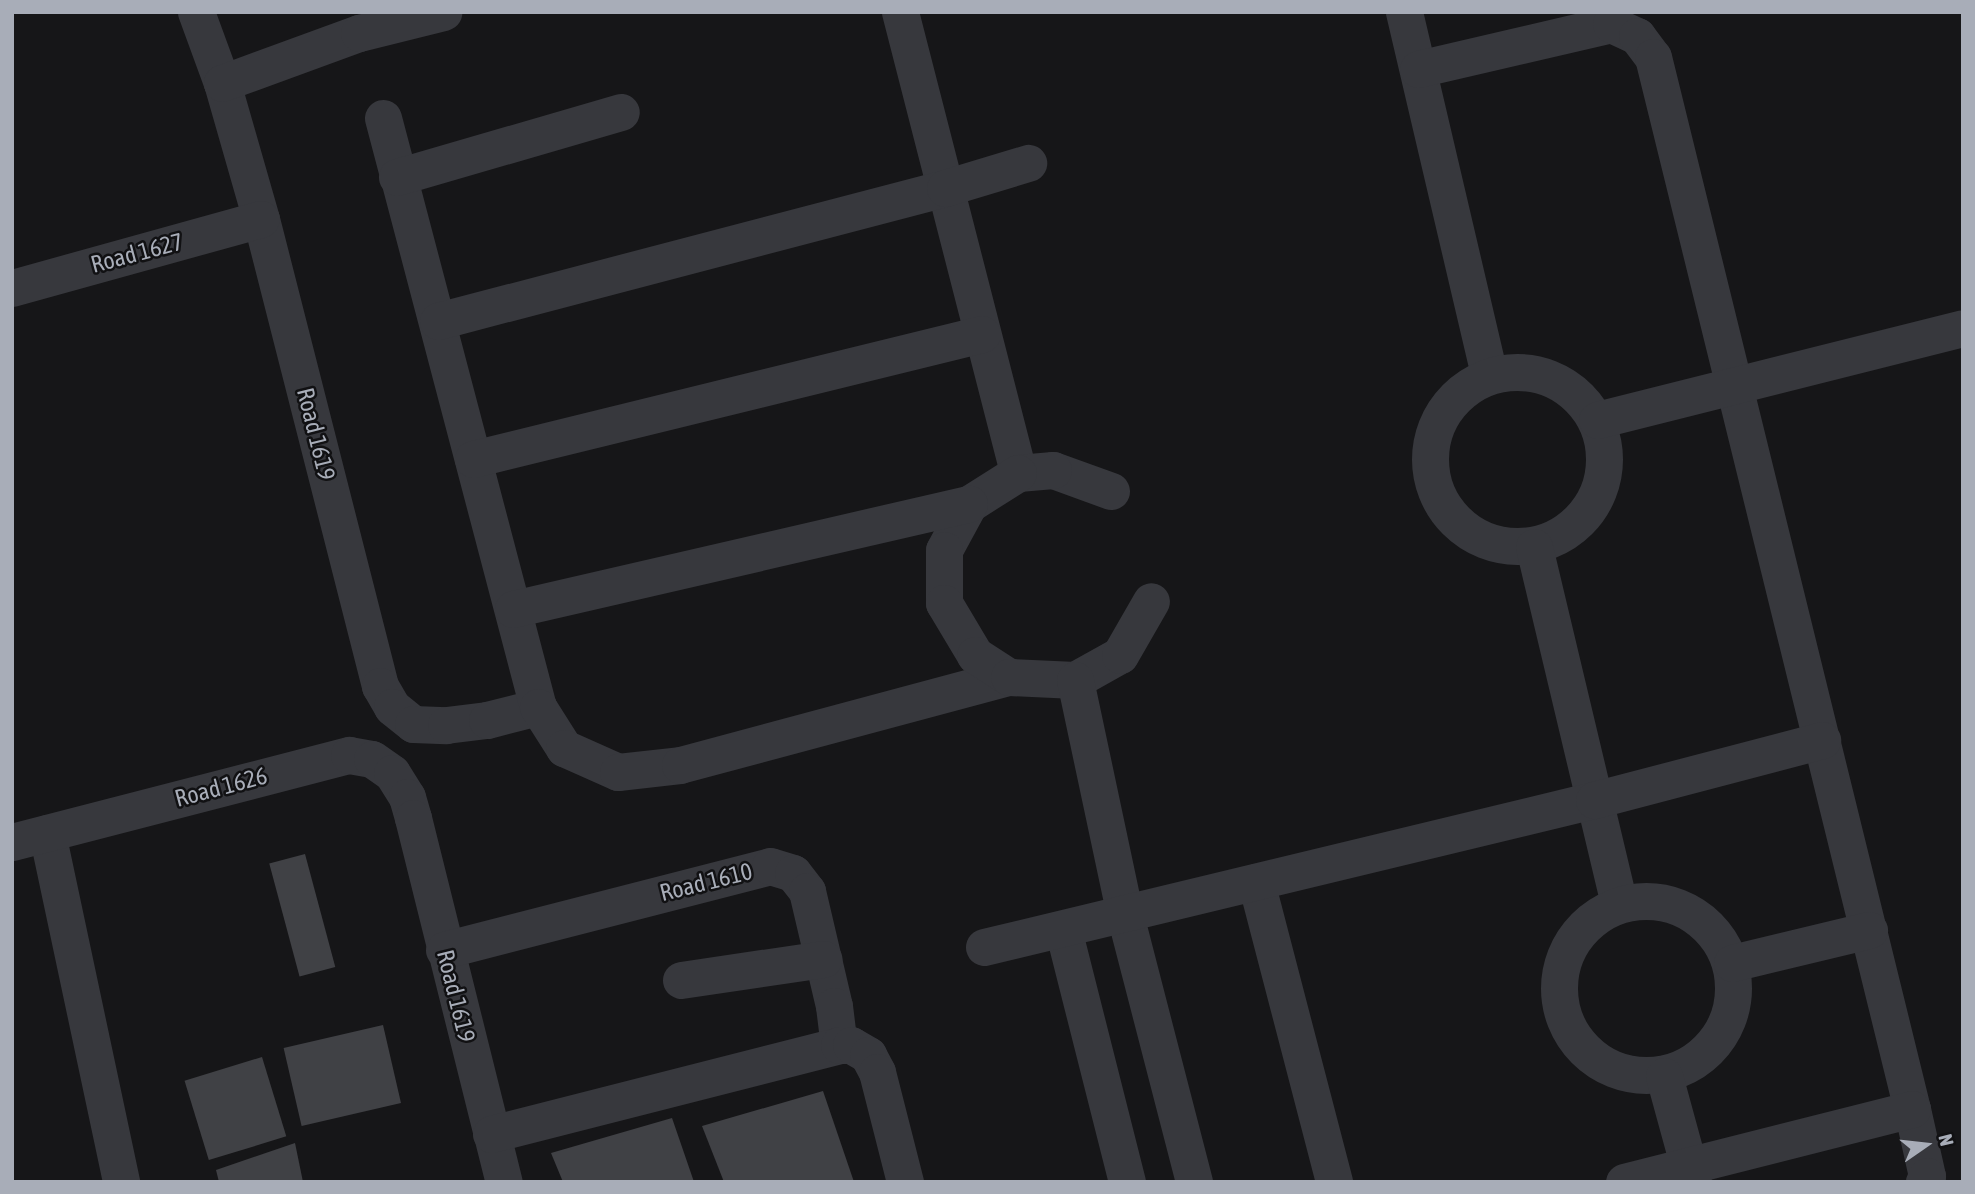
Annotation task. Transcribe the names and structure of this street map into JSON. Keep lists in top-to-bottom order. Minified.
{"streets":{"street":["Road 1627","Road 1619","Road 1626","Road 1610"]},"crossings":[["Road 1627","Road 1619"],["Road 1619","Road 1626"],["Road 1619","Road 1610"]],"north":"right"}
